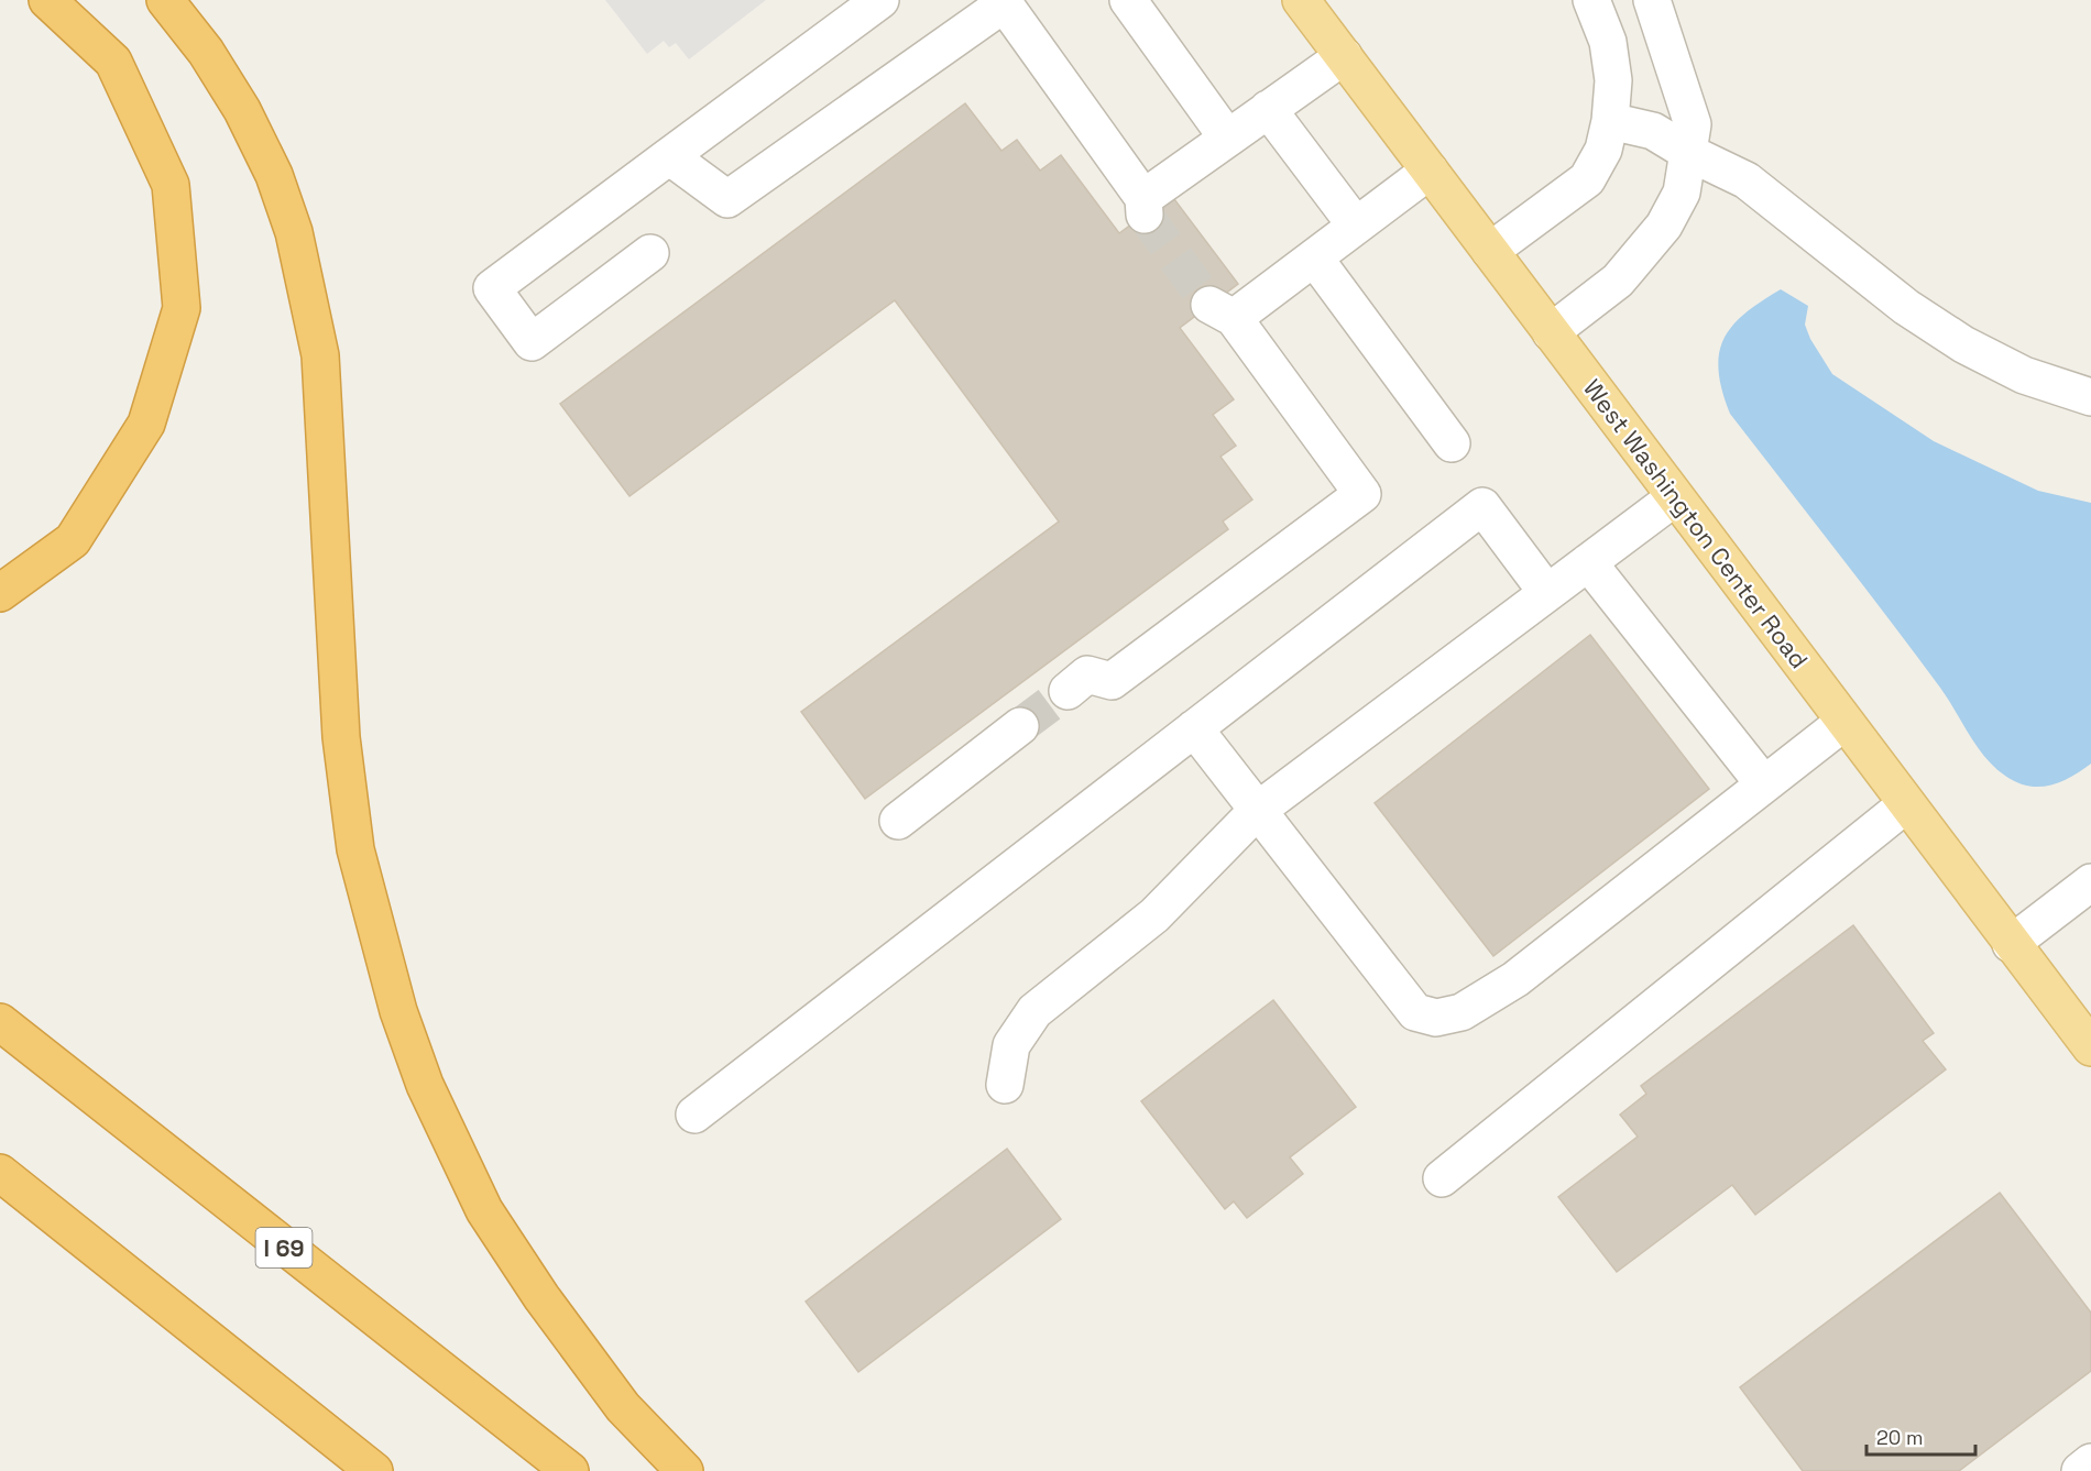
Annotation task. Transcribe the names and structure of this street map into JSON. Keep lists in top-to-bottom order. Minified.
{"streets":{"highway":["I 69"],"main road":["West Washington Center Road"]},"scale_bar":"20 m"}
